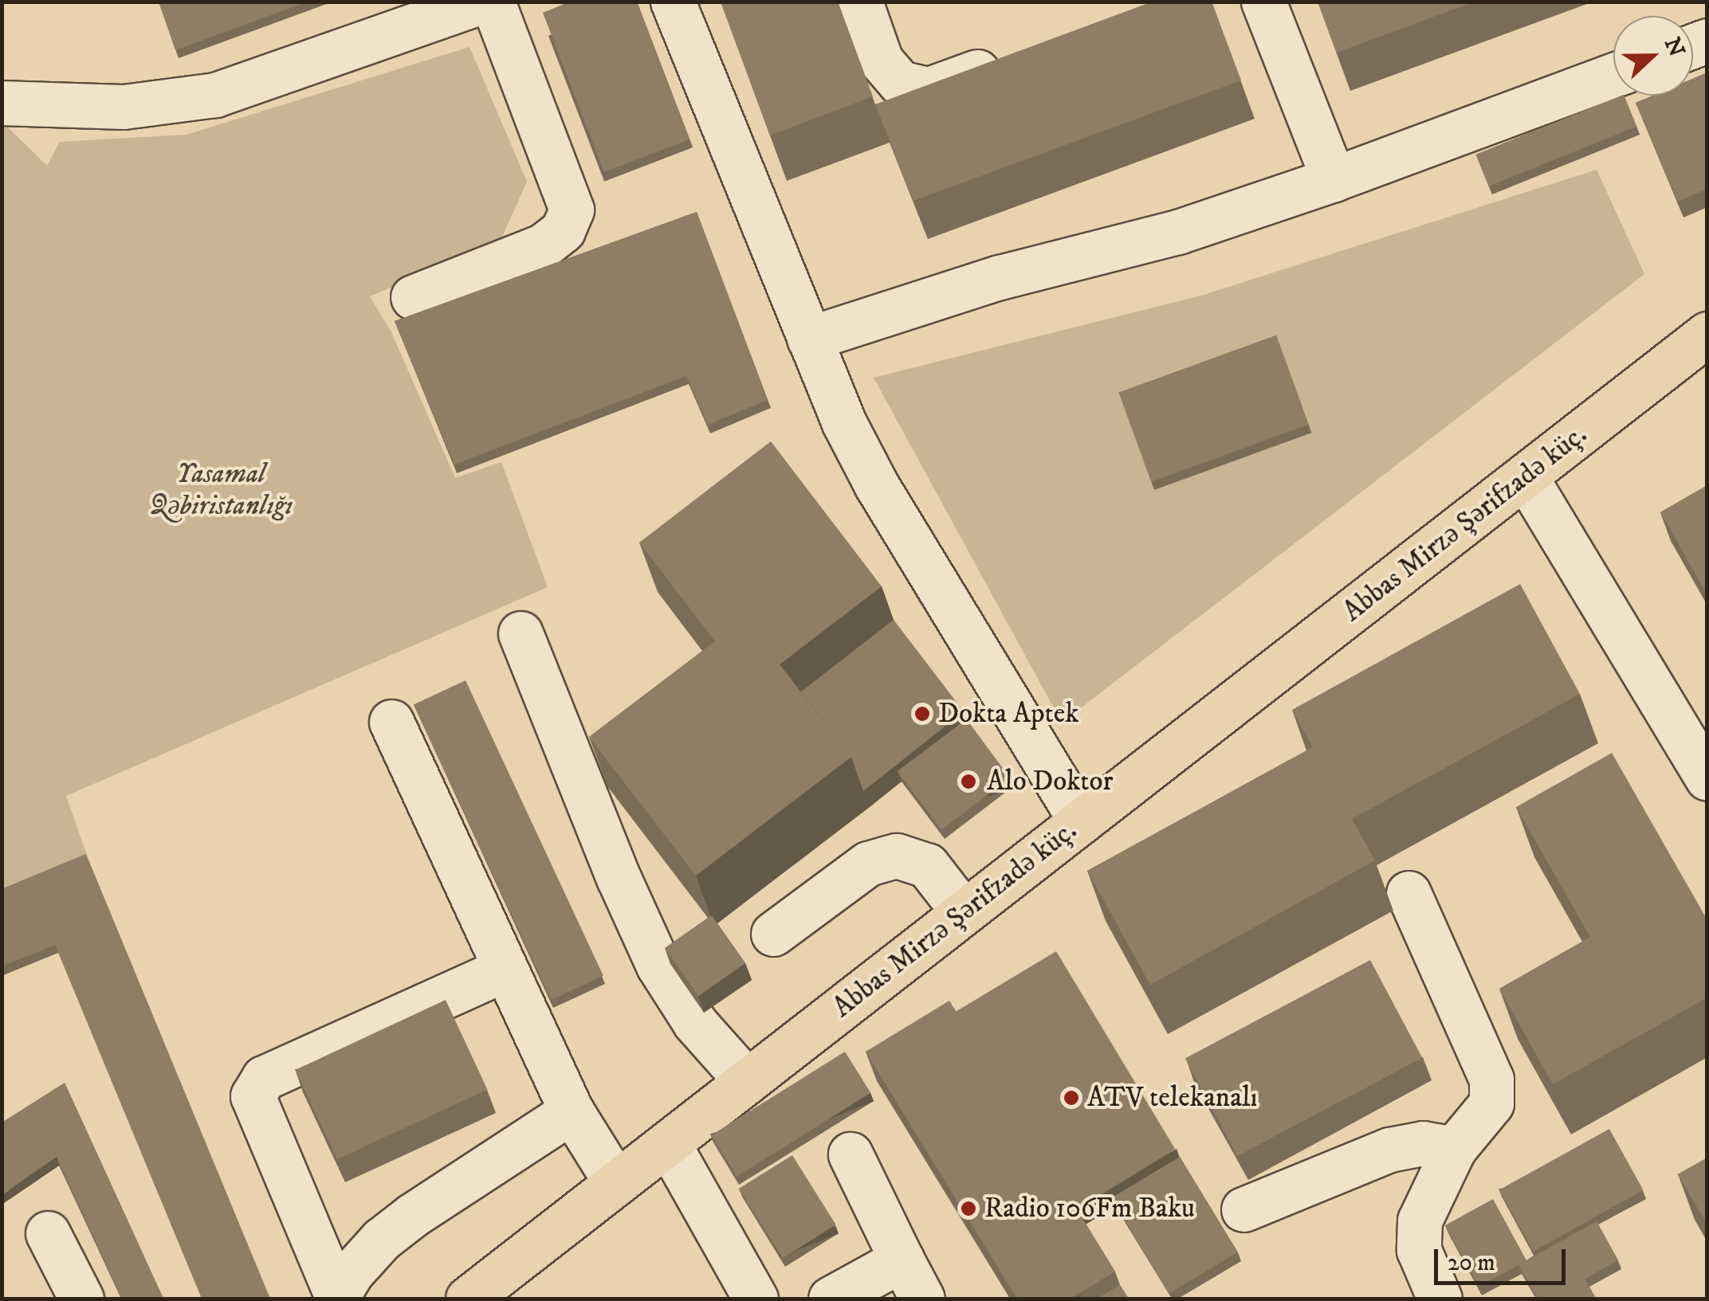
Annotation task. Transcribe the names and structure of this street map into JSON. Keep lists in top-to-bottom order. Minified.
{"streets":{"main road":["Abbas Mirzə Şərifzadə küç."]},"parks":["Yasamal Qəbiristanlığı"],"places":["Dokta Aptek","Alo Doktor","ATV telekanalı","Radio 106Fm Baku"],"scale_bar":"20 m","north":"right"}
